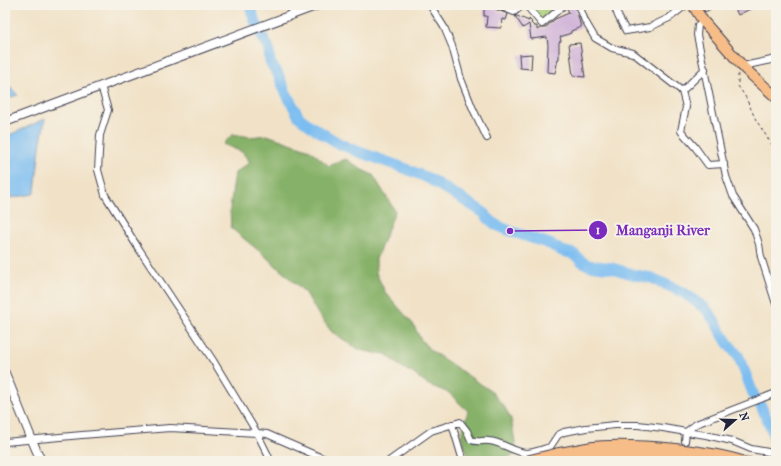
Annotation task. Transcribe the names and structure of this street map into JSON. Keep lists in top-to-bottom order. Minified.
{"places":["Manganji River"],"north":"right"}
